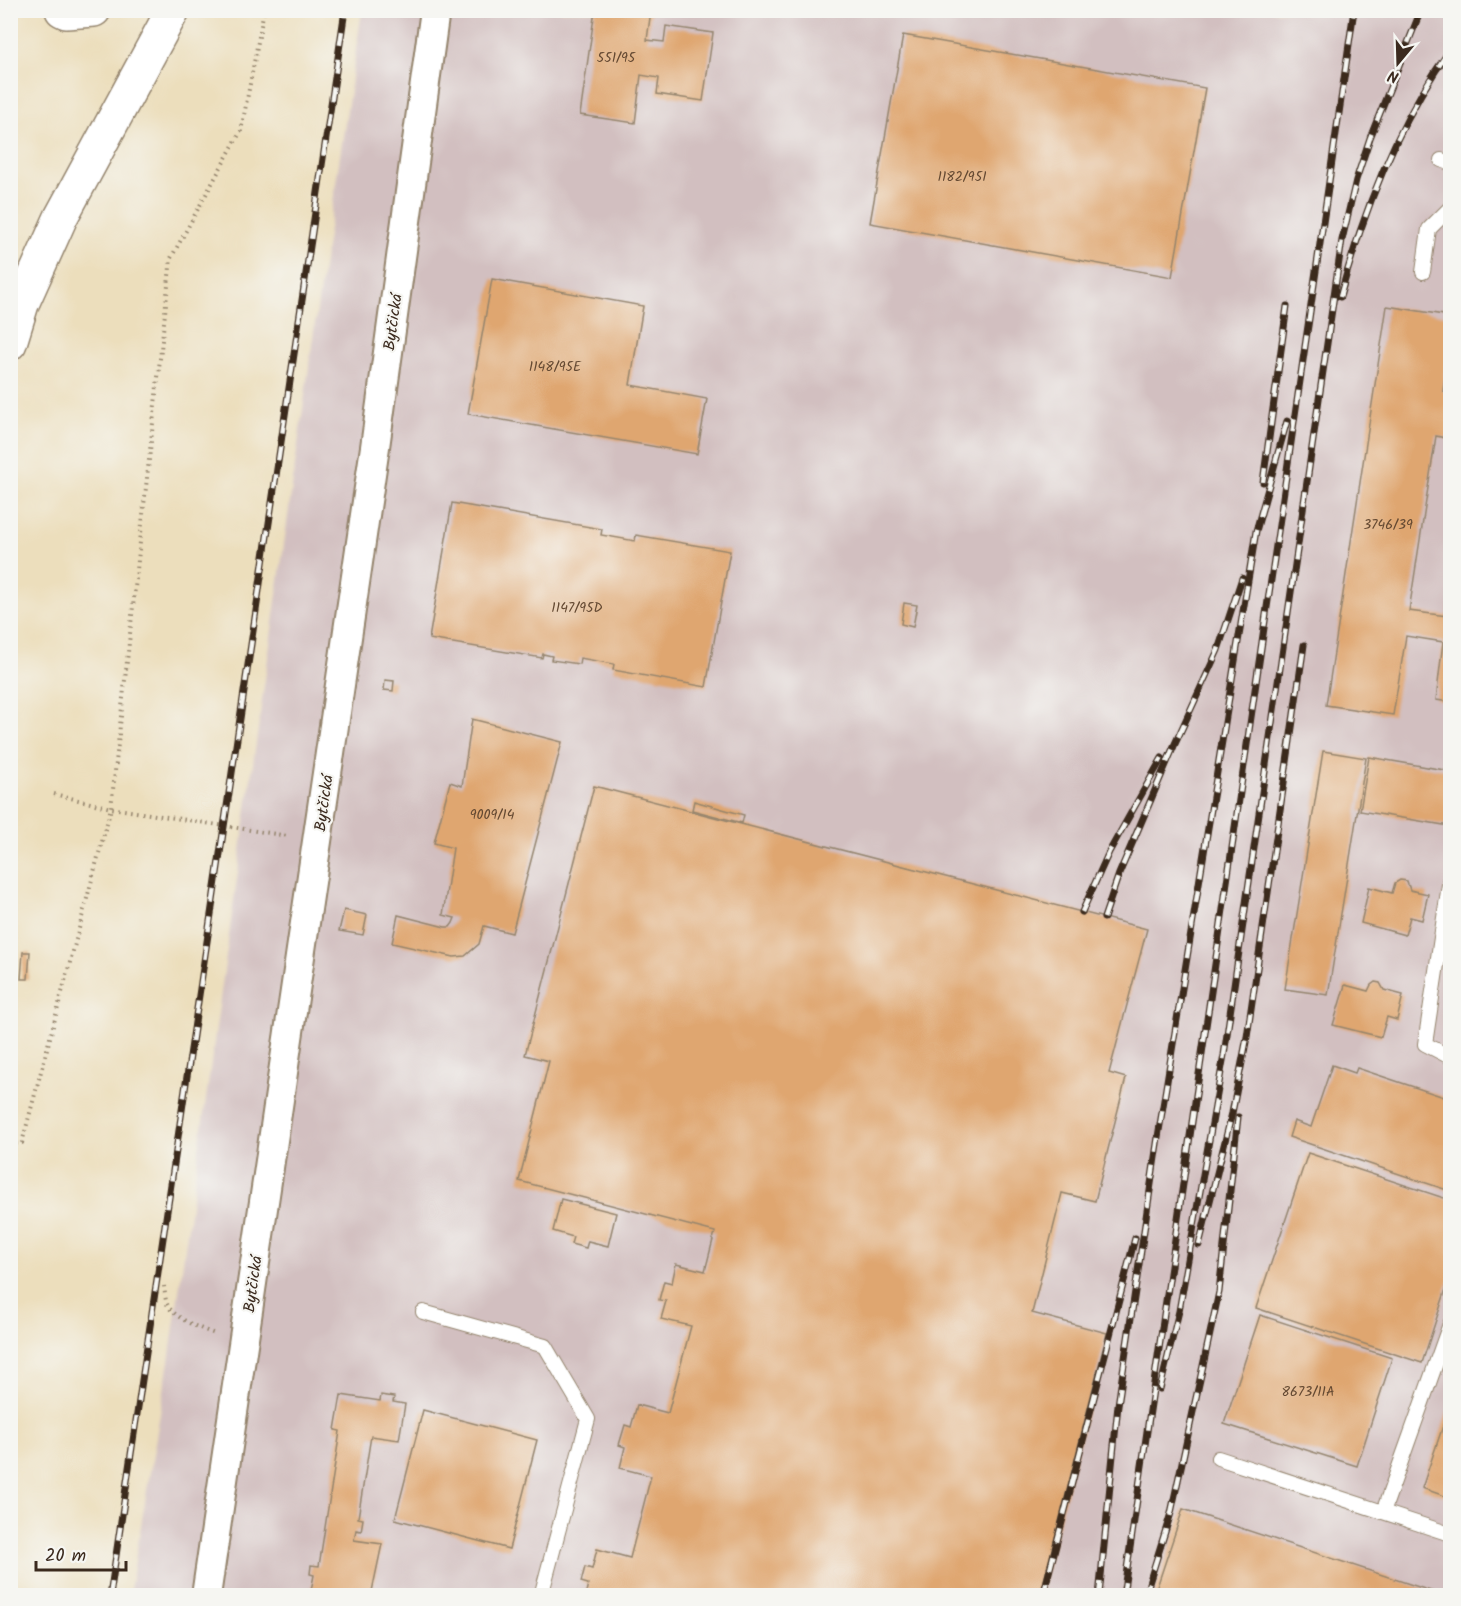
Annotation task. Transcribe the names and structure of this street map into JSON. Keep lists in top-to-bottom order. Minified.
{"streets":{"street":["Bytčická"]},"house_numbers":["551/95","1182/95I","1148/95E","3746/39","1147/95D","9009/14","8673/11A"],"scale_bar":"20 m","north":"bottom"}
